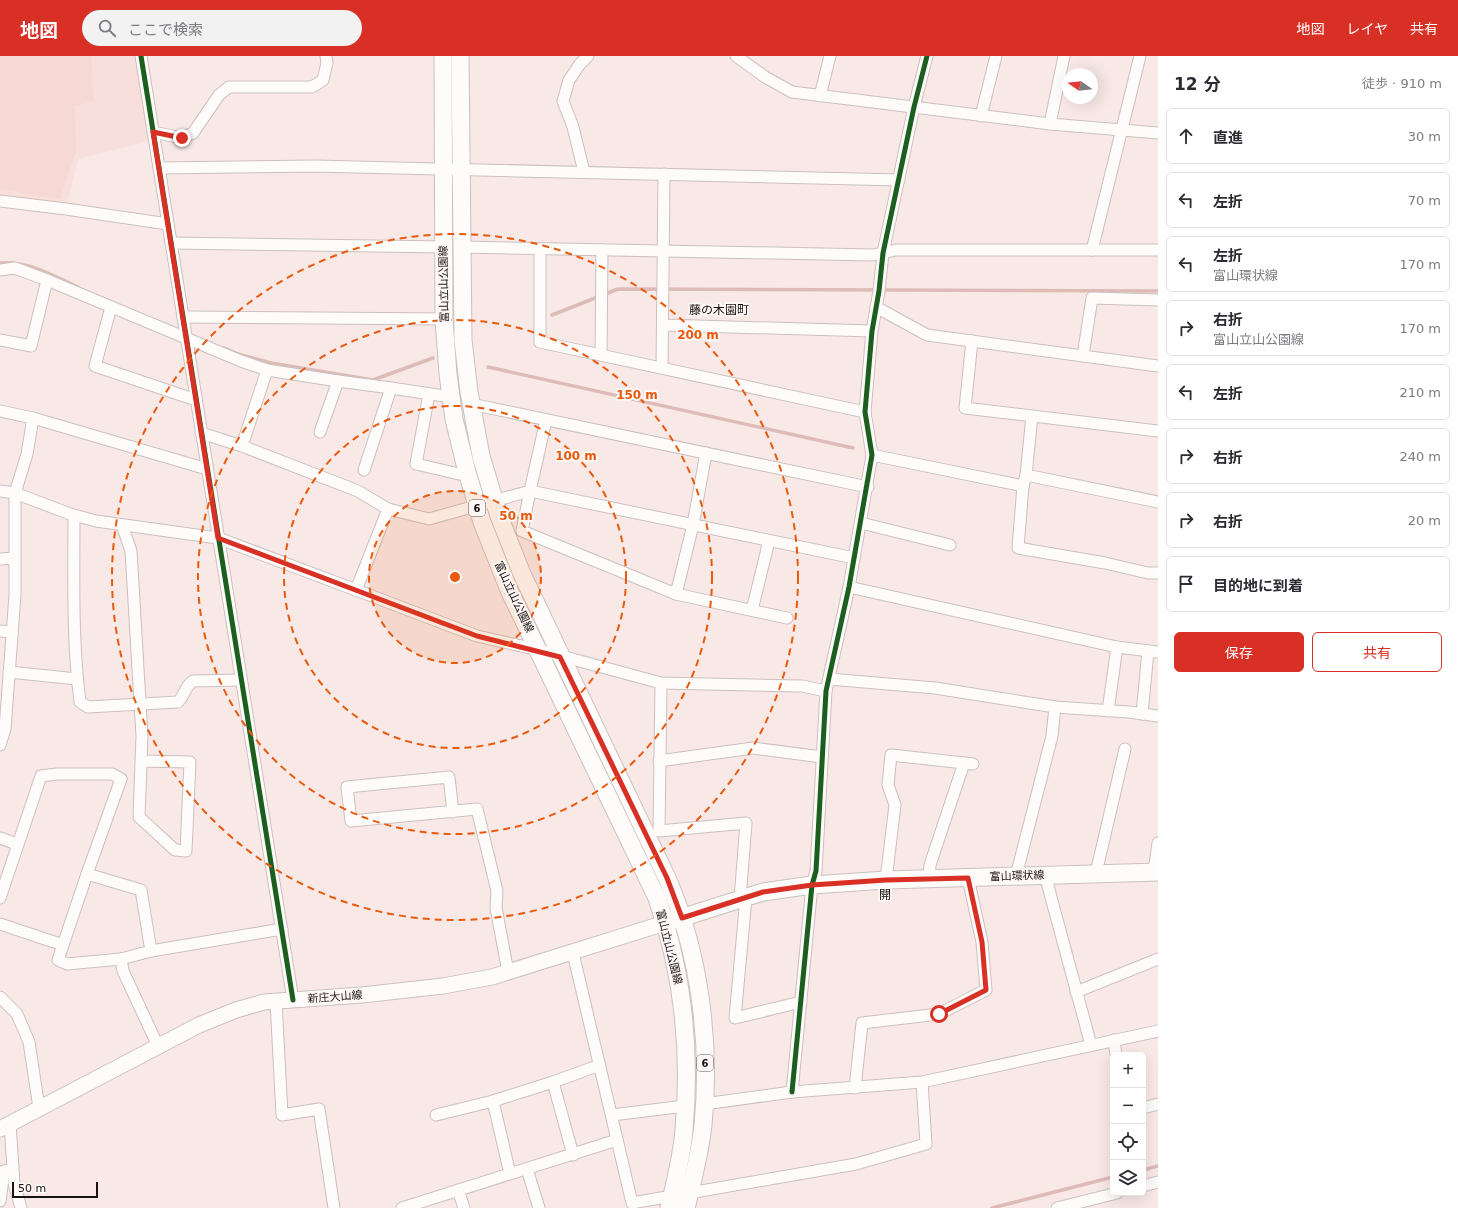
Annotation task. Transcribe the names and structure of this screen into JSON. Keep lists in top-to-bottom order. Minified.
{"streets":{"main road":["富山立山公園線","6","富山環状線","新庄大山線"]},"crossings":[["富山立山公園線","富山環状線"],["富山立山公園線","新庄大山線"],["富山環状線","新庄大山線"]],"districts":["藤の木園町","開"],"scale_bar":"50 m","north":"left","page":{"header":"地図","search":"ここで検索","nav":["地図","レイヤ","共有"],"heading":["12 分","徒歩 · 910 m"],"list":[["直進","30 m"],["左折","70 m"],["左折","富山環状線","170 m"],["右折","富山立山公園線","170 m"],["左折","210 m"],["右折","240 m"],["右折","20 m"],"目的地に到着"],"buttons":["保存","共有"],"map_buttons":["+","−"],"scale":"50 m"},"rings":["200 m","150 m","100 m","50 m"]}
